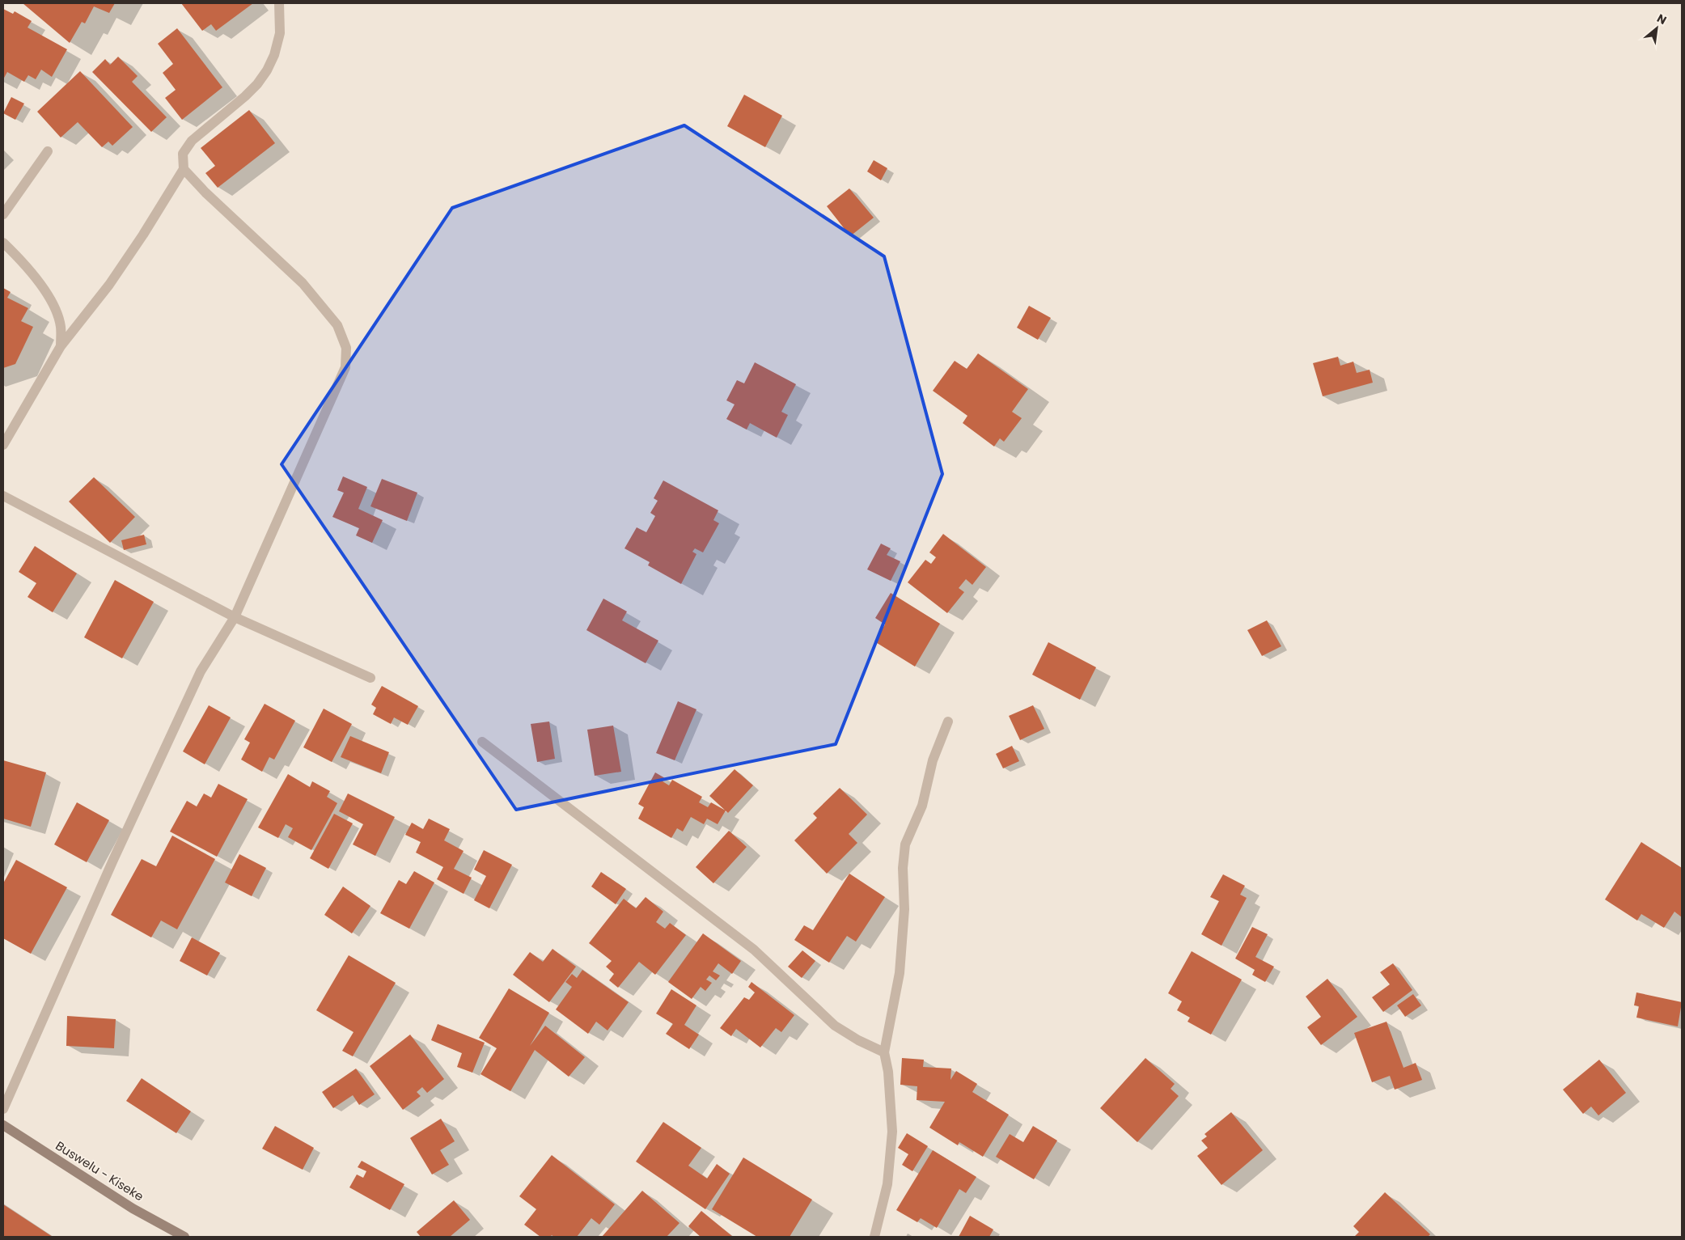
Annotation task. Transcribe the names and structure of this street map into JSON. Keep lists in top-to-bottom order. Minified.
{"streets":{"main road":["Buswelu - Kiseke"]},"north":"top right"}
